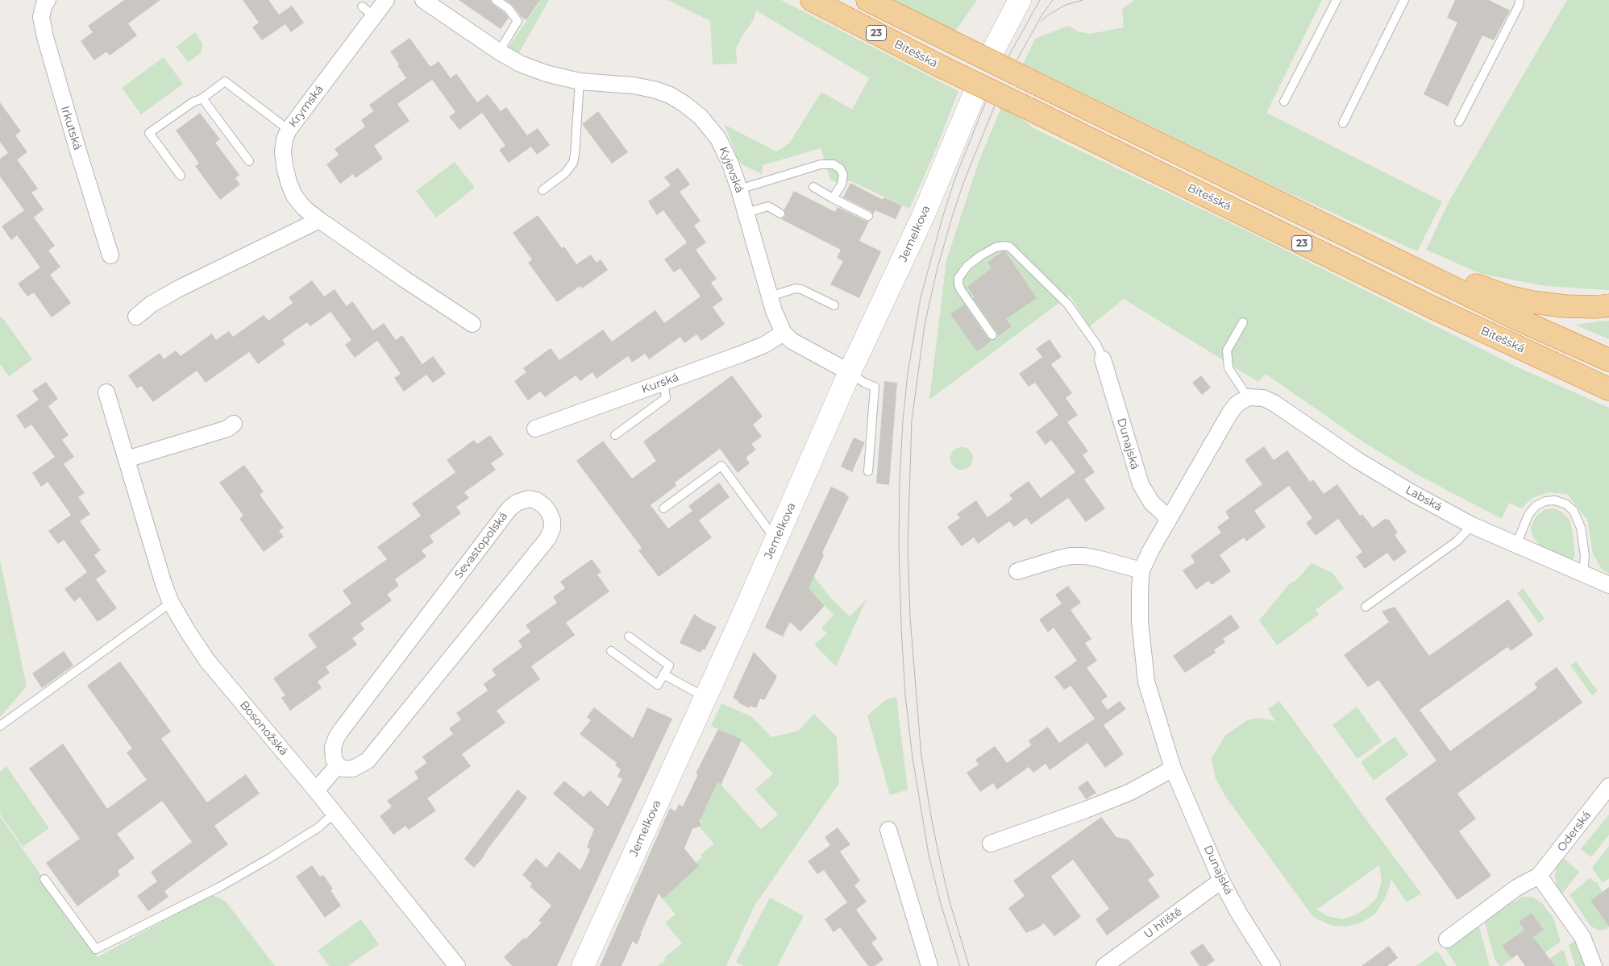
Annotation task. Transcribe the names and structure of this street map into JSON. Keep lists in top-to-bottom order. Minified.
{"streets":{"highway":["23","Bítešská"],"street":["Krymská","Irkutská","Kyjevská","Jemelkova","Kurská","Dunajská","Labská","Sevastopolská","Bosonožská","Oderská","U hřiště"]},"crossings":[["Kyjevská","Jemelkova"],["Kyjevská","Kurská"],["Dunajská","Labská"],["Dunajská","U hřiště"]]}
